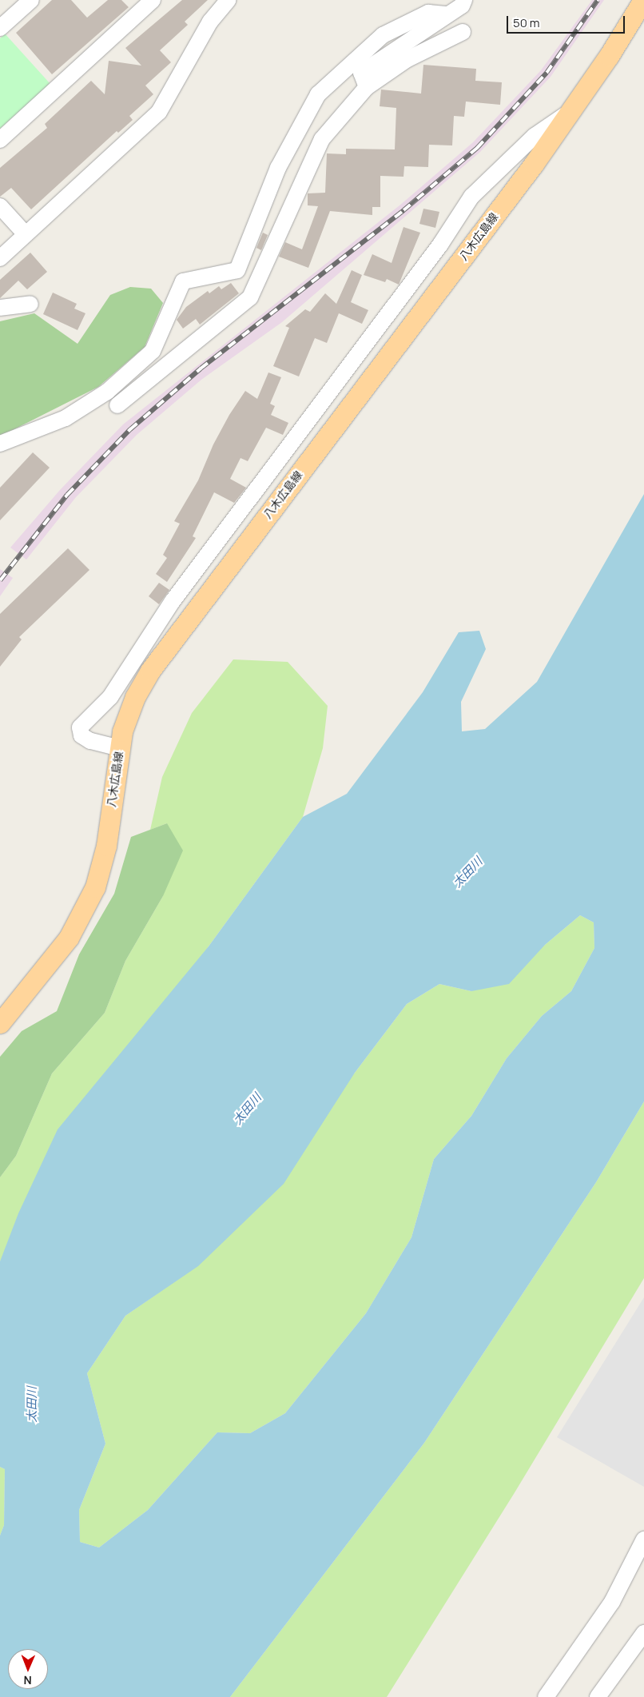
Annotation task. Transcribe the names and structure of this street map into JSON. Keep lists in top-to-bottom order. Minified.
{"streets":{"main road":["八木広島線"]},"water":["太田川"],"scale_bar":"50 m","north":"bottom"}
